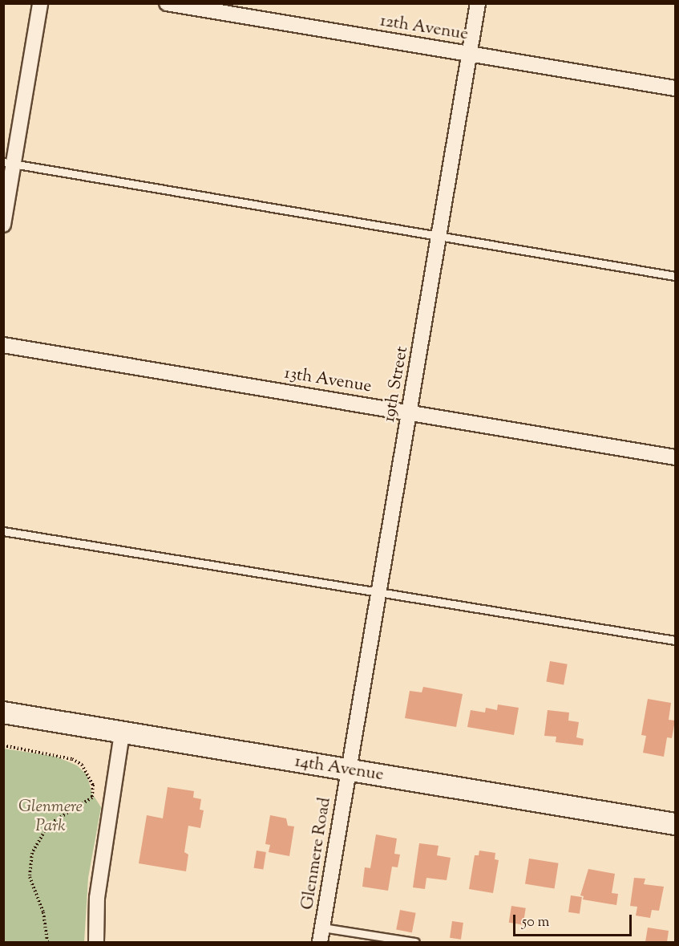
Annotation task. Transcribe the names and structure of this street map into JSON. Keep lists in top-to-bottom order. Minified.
{"streets":{"street":["12th Avenue","13th Avenue","19th Street","14th Avenue","Glenmere Road"]},"crossings":[["12th Avenue","19th Street"],["13th Avenue","19th Street"],["19th Street","14th Avenue"],["19th Street","Glenmere Road"],["14th Avenue","Glenmere Road"]],"parks":["Glenmere Park"],"scale_bar":"50 m"}
